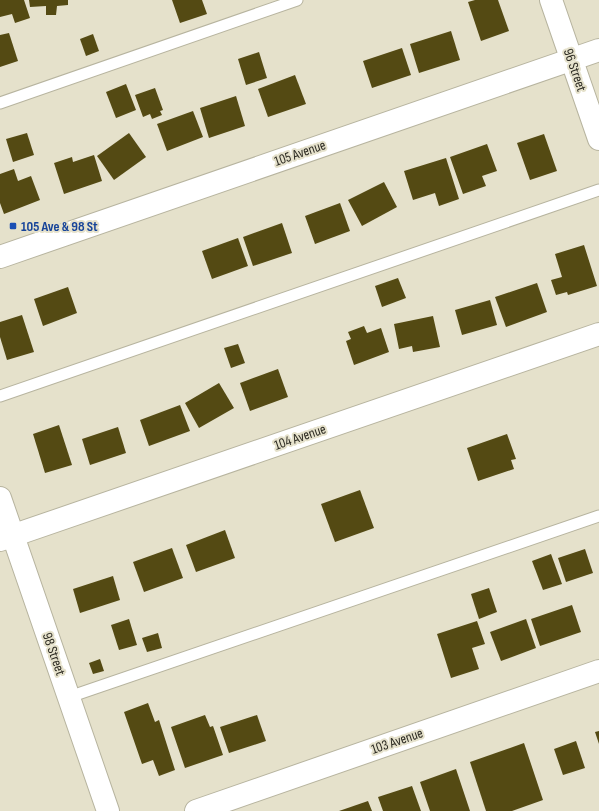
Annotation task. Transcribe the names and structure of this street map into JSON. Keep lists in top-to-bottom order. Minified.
{"streets":{"street":["96 Street","105 Avenue","104 Avenue","98 Street","103 Avenue"]},"crossings":[["96 Street","105 Avenue"],["104 Avenue","98 Street"]],"places":{"transit":["105 Ave & 98 St"]}}
